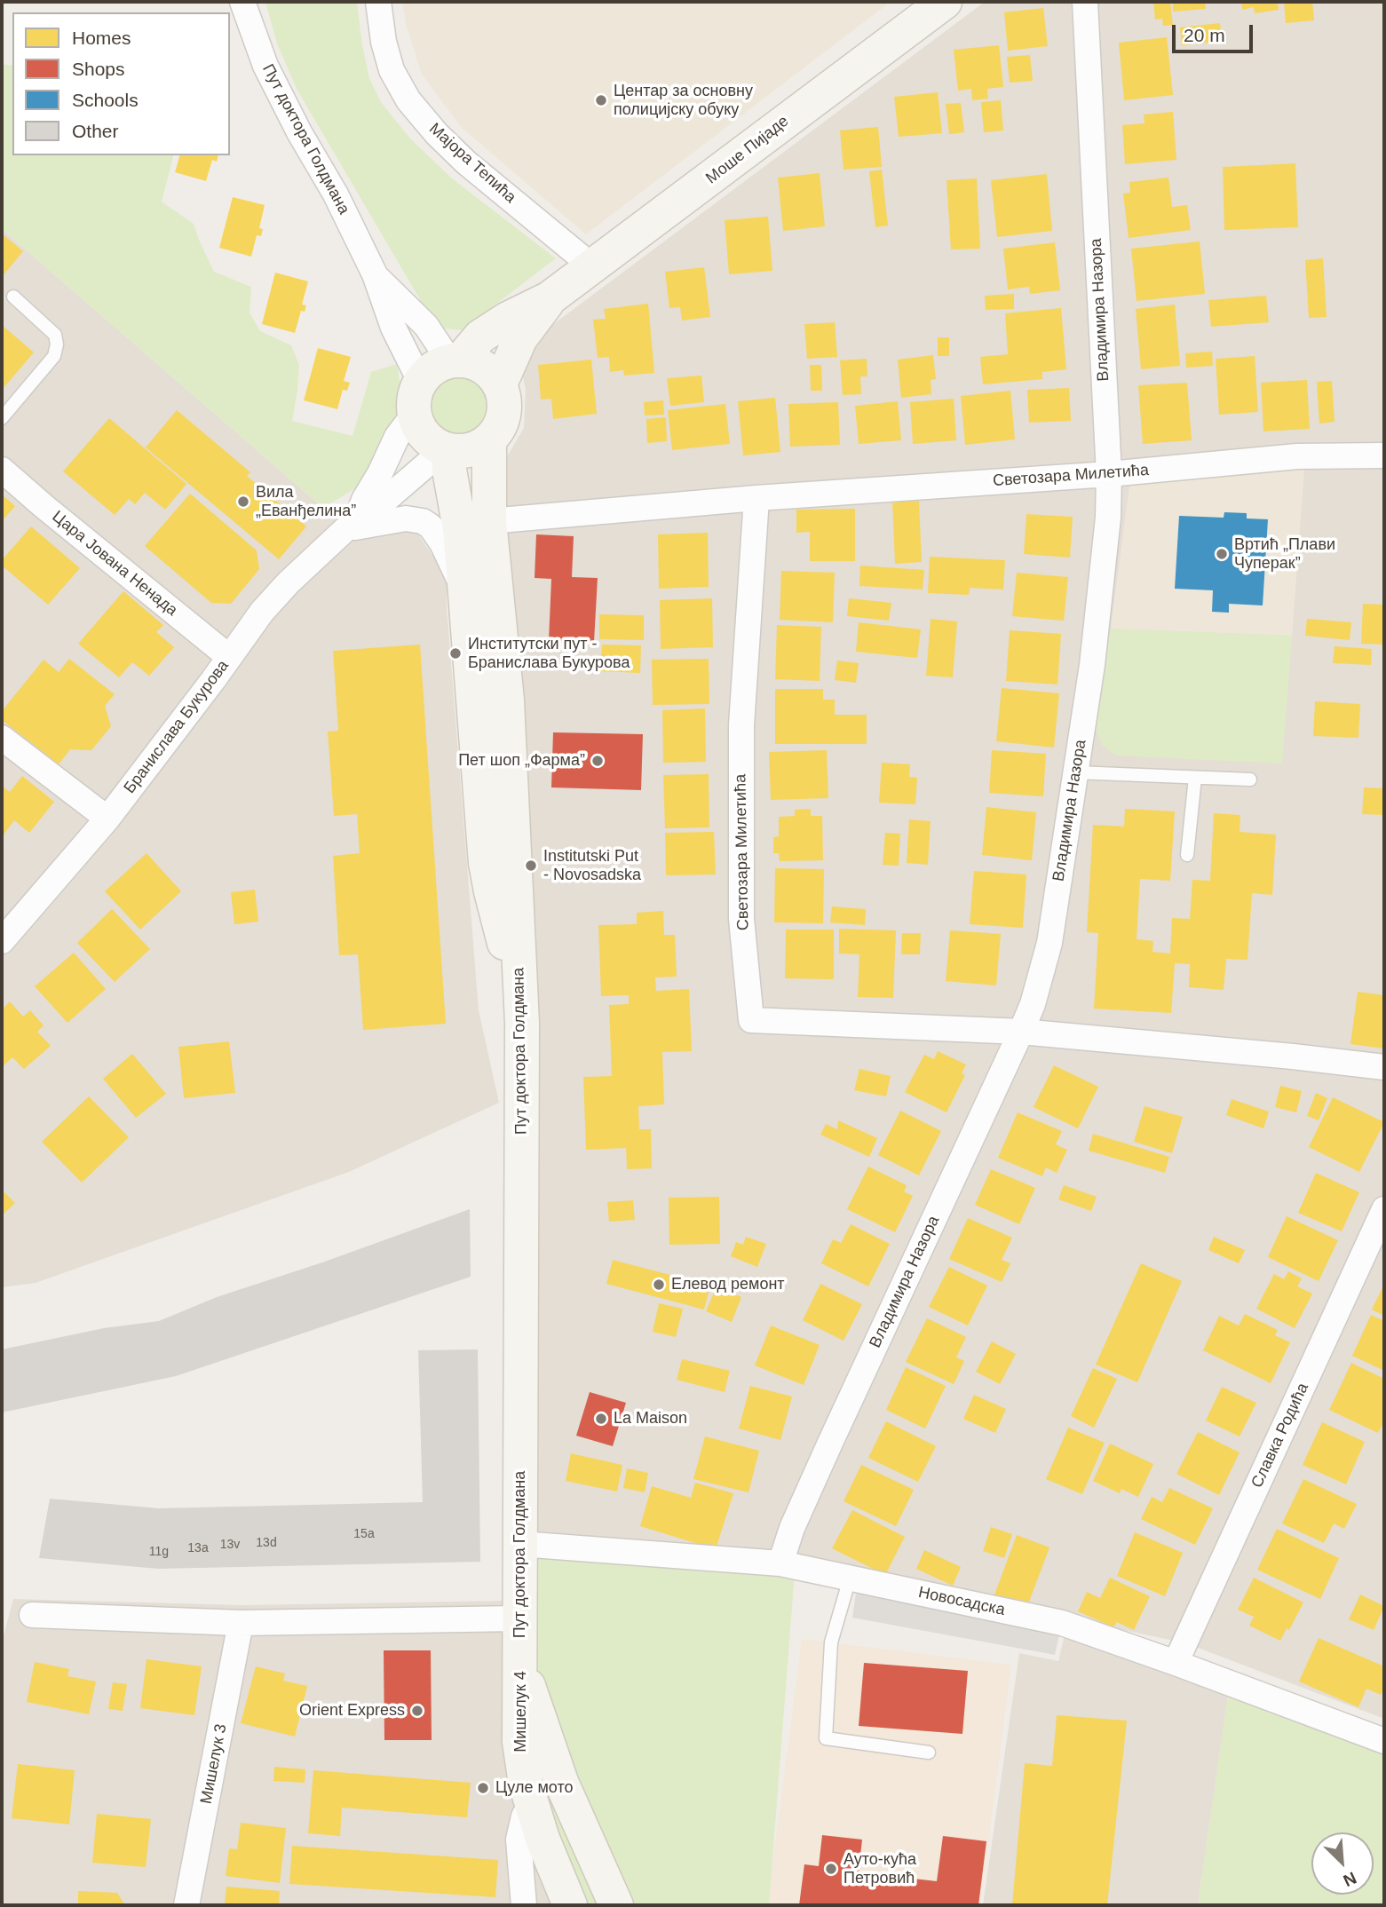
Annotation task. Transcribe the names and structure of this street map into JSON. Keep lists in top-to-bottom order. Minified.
{"streets":{"street":["Пут доктора Голдмана","Моше Пијаде","Мајора Тепића","Владимира Назора","Светозара Милетића","Цара Јована Ненада","Бранислава Букурова","Славка Родића","Новосадска","Мишелук 4","Мишелук 3"]},"crossings":[["Пут доктора Голдмана","Моше Пијаде"],["Пут доктора Голдмана","Светозара Милетића"],["Пут доктора Голдмана","Бранислава Букурова"],["Пут доктора Голдмана","Новосадска"],["Пут доктора Голдмана","Мишелук 4"],["Моше Пијаде","Мајора Тепића"],["Моше Пијаде","Бранислава Букурова"],["Владимира Назора","Светозара Милетића"],["Владимира Назора","Новосадска"],["Цара Јована Ненада","Бранислава Букурова"],["Славка Родића","Новосадска"]],"places":["Центар за основну полицијску обуку","Вила „Еванђелина”","Вртић „Плави Чуперак”","Институтски пут - Бранислава Букурова","Пет шоп „Фарма”","Institutski Put - Novosadska","Елевод ремонт","La Maison","Orient Express","Цуле мото","Ауто-кућа Петровић"],"house_numbers":["15a","13d","13v","13a","11g"],"legend":["Homes","Shops","Schools","Other"],"scale_bar":"20 m","north":"bottom right"}
